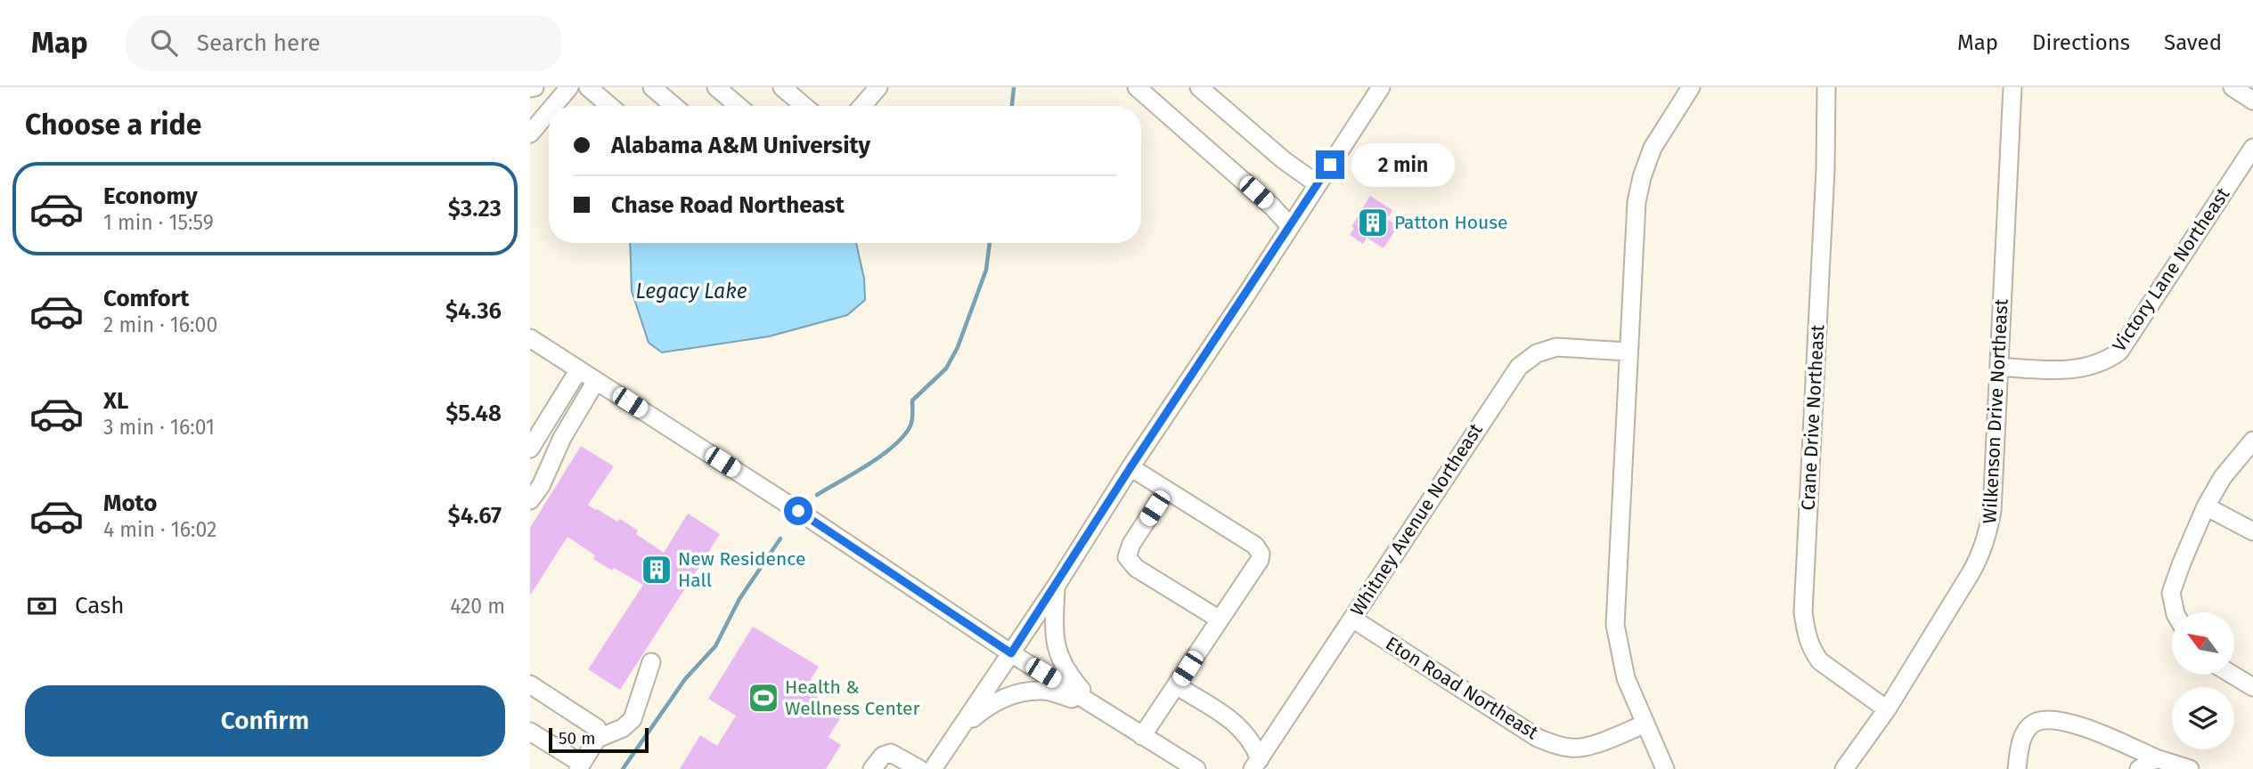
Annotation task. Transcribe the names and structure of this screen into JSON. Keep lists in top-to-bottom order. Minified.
{"streets":{"street":["Victory Lane Northeast","Wilkenson Drive Northeast","Crane Drive Northeast","Whitney Avenue Northeast","Eton Road Northeast"]},"crossings":[["Victory Lane Northeast","Wilkenson Drive Northeast"],["Wilkenson Drive Northeast","Crane Drive Northeast"],["Whitney Avenue Northeast","Eton Road Northeast"]],"water":["Legacy Lake"],"places":{"building":["Patton House","New Residence Hall"],"sports":["Health & Wellness Center"]},"scale_bar":"50 m","north":"top left","page":{"header":"Map","search":"Search here","nav":["Map","Directions","Saved"],"heading":"Choose a ride","banner":["Alabama A&M University","Chase Road Northeast"],"bubble":"2 min","list":[{"name":"Economy","note":"1 min · 15:59","value":"$3.23"},{"name":"Comfort","note":"2 min · 16:00","value":"$4.36"},{"name":"XL","note":"3 min · 16:01","value":"$5.48"},{"name":"Moto","note":"4 min · 16:02","value":"$4.67"}],"pay":["Cash","420 m"],"buttons":"Confirm","scale":"50 m"}}
